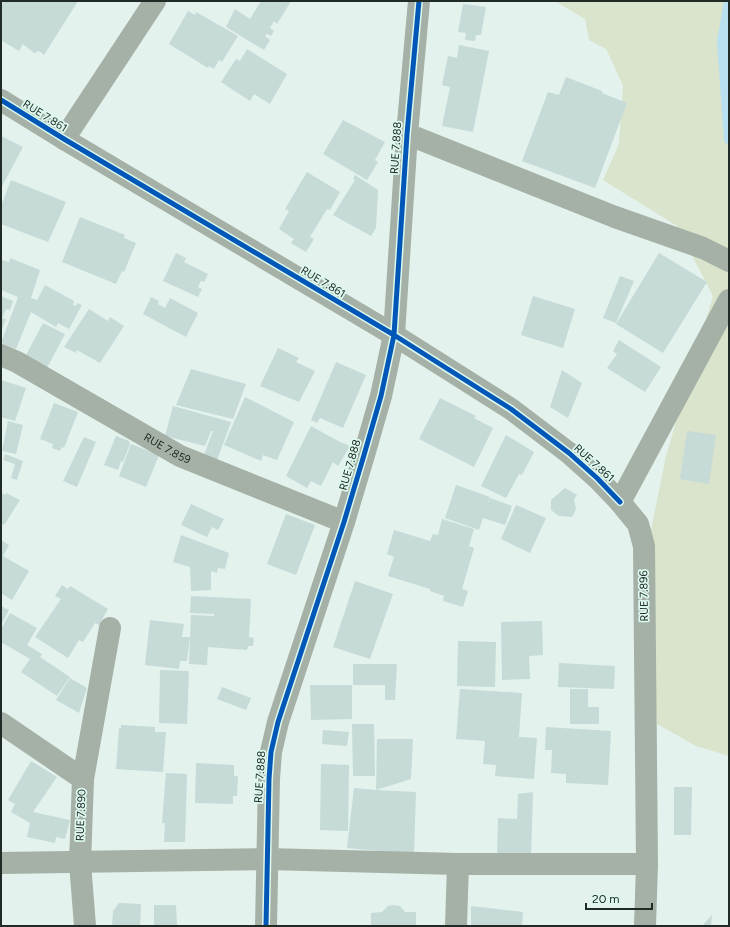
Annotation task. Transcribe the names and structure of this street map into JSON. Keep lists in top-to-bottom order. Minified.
{"streets":{"street":["RUE 7.861","RUE 7.888","RUE 7.859","RUE 7.896","RUE 7.890"]},"crossings":[["RUE 7.861","RUE 7.888"],["RUE 7.861","RUE 7.896"],["RUE 7.888","RUE 7.859"]],"scale_bar":"20 m"}
